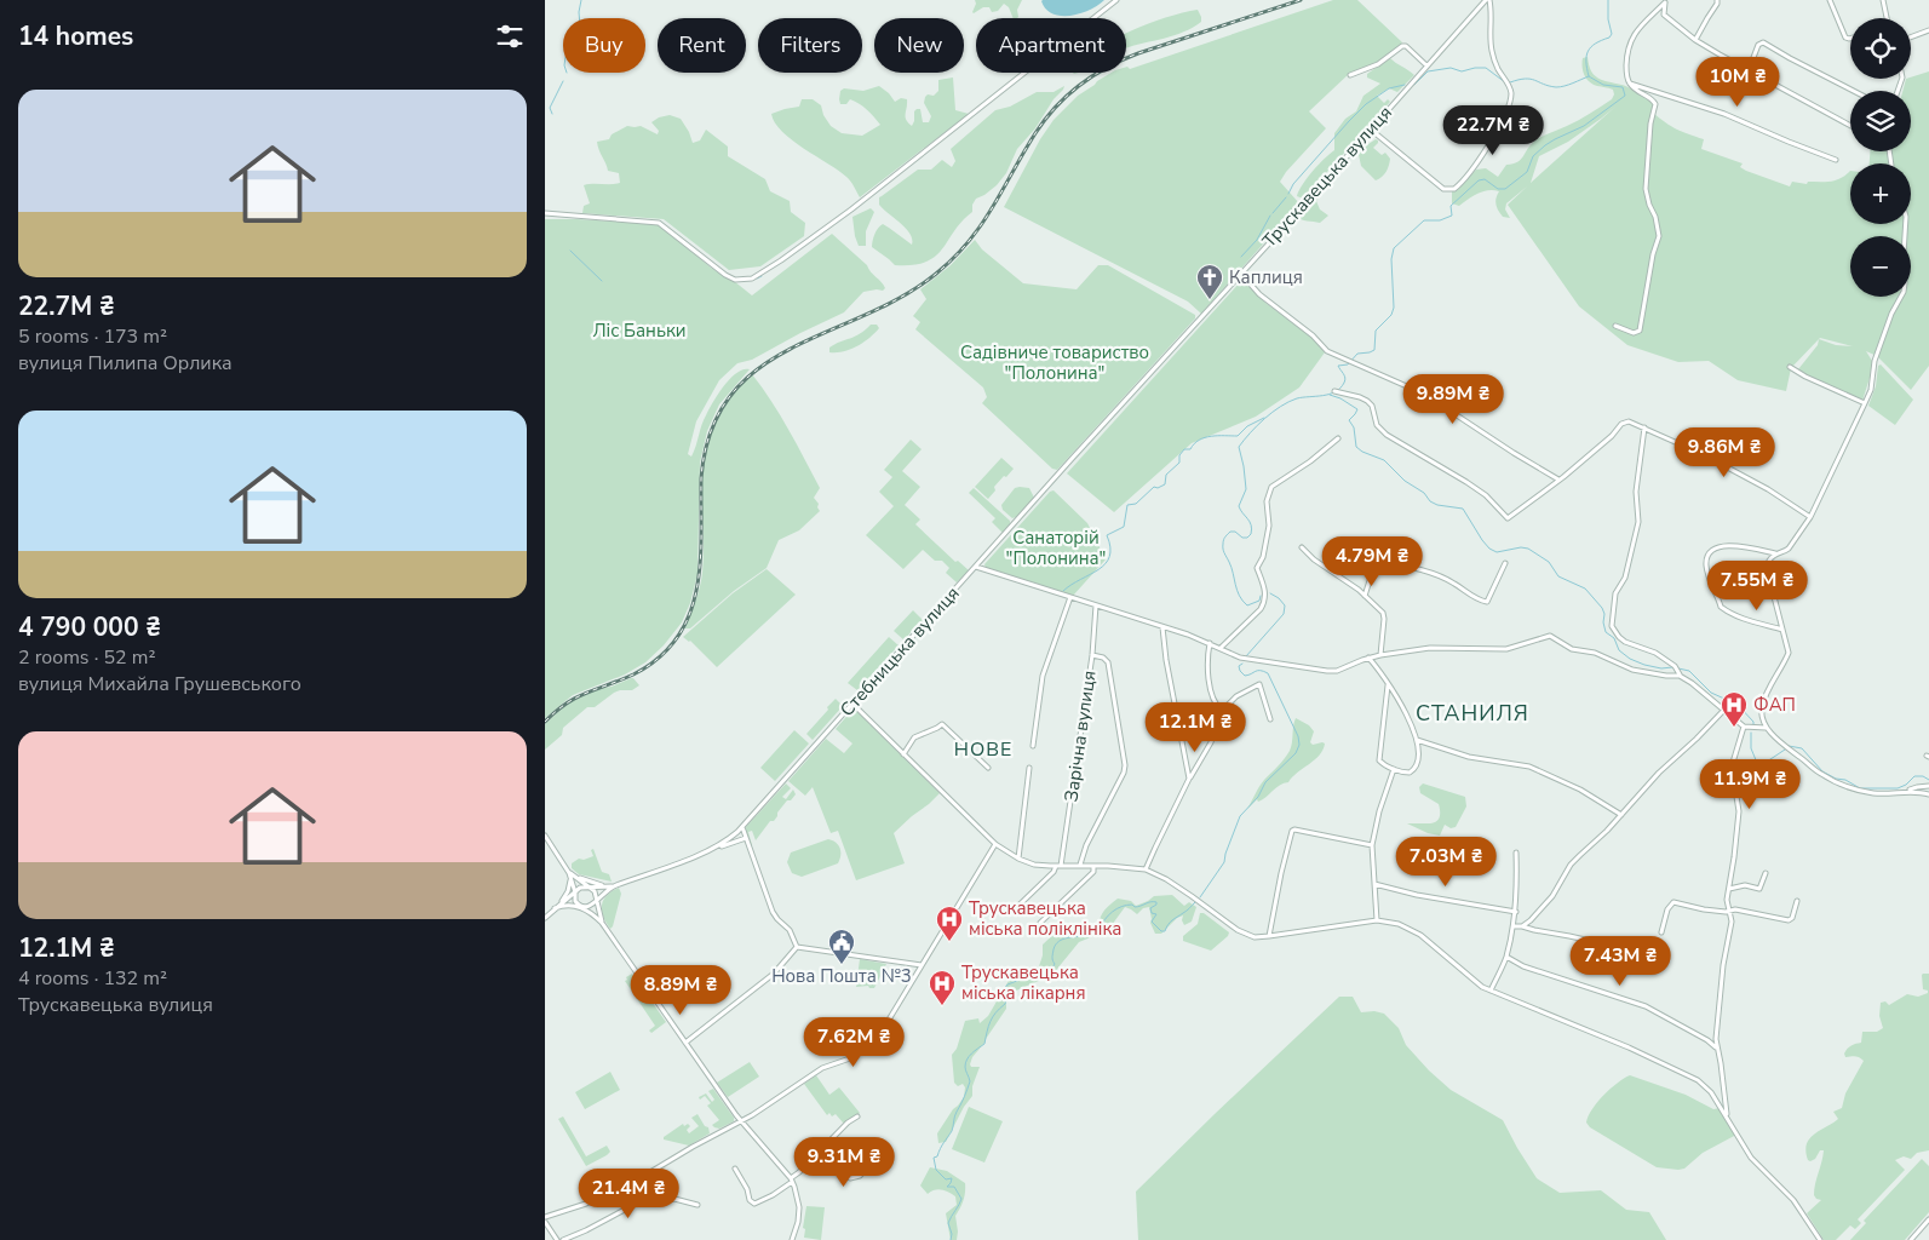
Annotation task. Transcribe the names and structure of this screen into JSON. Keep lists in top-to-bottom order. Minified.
{"streets":{"street":["Трускавецька вулиця","Стебницька вулиця","Зарічна вулиця"]},"crossings":[["Трускавецька вулиця","Стебницька вулиця"]],"districts":["СТАНИЛЯ","НОВЕ"],"parks":["Ліс Баньки","Садівниче товариство \"Полонина\"","Санаторій \"Полонина\""],"places":{"church":["Каплиця"],"hospital":["ФАП","Трускавецька міська поліклініка","Трускавецька міська лікарня"],"public building":["Нова Пошта №3"]},"page":{"heading":"14 homes","map_buttons":["+","−"],"chip":["Buy","Rent","Filters","New","Apartment"],"price":["10M ₴","22.7M ₴","9.89M ₴","9.86M ₴","4.79M ₴","7.55M ₴","12.1M ₴","11.9M ₴","7.03M ₴","7.43M ₴","8.89M ₴","7.62M ₴","9.31M ₴","21.4M ₴"],"list":[{"name":"22.7M ₴","note":"5 rooms · 173 m² · вулиця Пилипа Орлика"},{"name":"4 790 000 ₴","note":"2 rooms · 52 m² · вулиця Михайла Грушевського"},{"name":"12.1M ₴","note":"4 rooms · 132 m² · Трускавецька вулиця"}]}}
